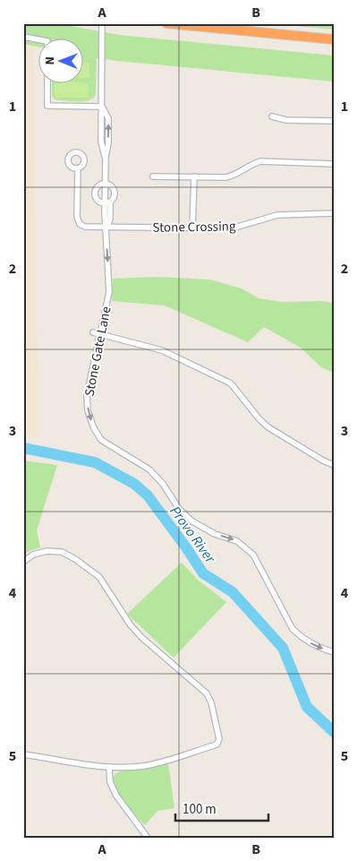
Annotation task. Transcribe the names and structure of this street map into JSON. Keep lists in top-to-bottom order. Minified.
{"streets":{"street":["Stone Crossing","Stone Gate Lane"]},"crossings":[["Stone Crossing","Stone Gate Lane"]],"one_way":["Stone Gate Lane"],"water":["Provo River"],"scale_bar":"100 m","north":"left","grid":{"columns":["A","B"],"rows":["1","2","3","4","5"]}}
